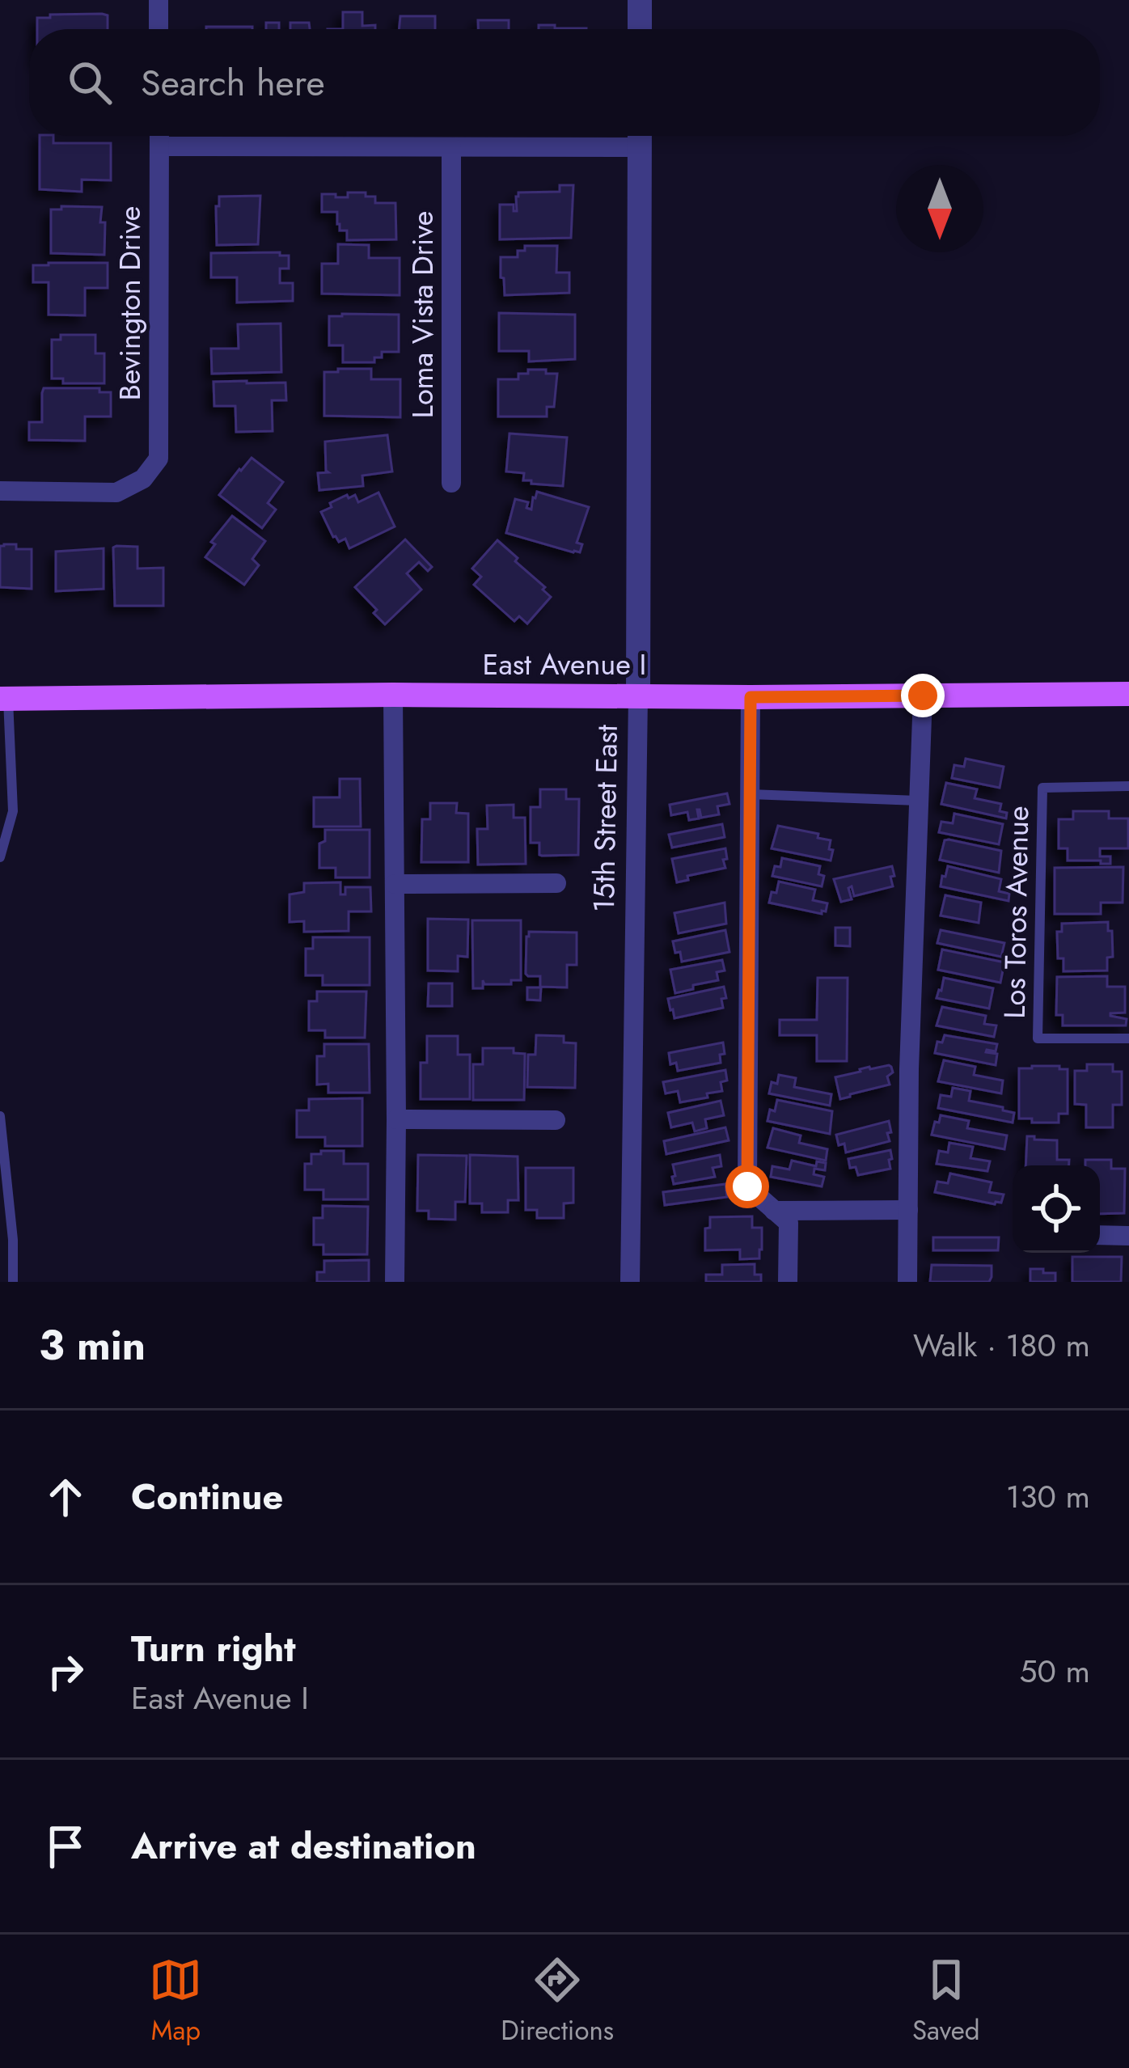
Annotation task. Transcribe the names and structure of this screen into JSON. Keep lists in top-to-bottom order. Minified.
{"streets":{"main road":["East Avenue I"],"street":["Bevington Drive","Loma Vista Drive","15th Street East"],"lane":["Los Toros Avenue"]},"crossings":[["East Avenue I","15th Street East"]],"north":"bottom","page":{"search":"Search here","heading":["3 min","Walk · 180 m"],"list":[["Continue","130 m"],["Turn right","East Avenue I","50 m"],"Arrive at destination"],"nav":["Map","Directions","Saved"]}}
